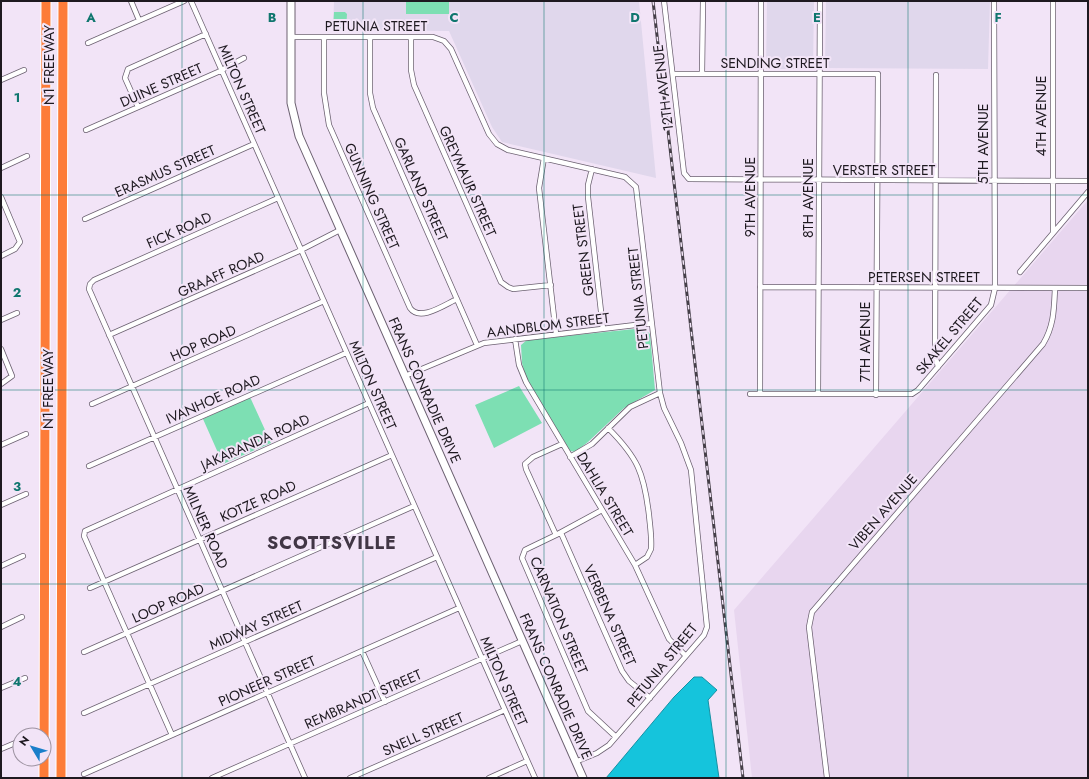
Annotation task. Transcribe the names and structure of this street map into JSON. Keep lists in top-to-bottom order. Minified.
{"streets":{"highway":["N1 FREEWAY"],"street":["PETUNIA STREET","SENDING STREET","DUINE STREET","12TH AVENUE","MILTON STREET","4TH AVENUE","5TH AVENUE","VERSTER STREET","ERASMUS STREET","GREYMAUR STREET","GARLAND STREET","GUNNING STREET","9TH AVENUE","8TH AVENUE","FICK ROAD","GREEN STREET","GRAAFF ROAD","PETERSEN STREET","AANDBLOM STREET","SKAKEL STREET","7TH AVENUE","HOP ROAD","FRANS CONRADIE DRIVE","IVANHOE ROAD","JAKARANDA ROAD","DAHLIA STREET","KOTZE ROAD","VIBEN AVENUE","MILNER ROAD","LOOP ROAD","CARNATION STREET","VERBENA STREET","MIDWAY STREET","PIONEER STREET","REMBRANDT STREET","SNELL STREET"]},"crossings":[["PETUNIA STREET","GREYMAUR STREET"],["PETUNIA STREET","GARLAND STREET"],["PETUNIA STREET","GUNNING STREET"],["PETUNIA STREET","GREEN STREET"],["PETUNIA STREET","AANDBLOM STREET"],["PETUNIA STREET","FRANS CONRADIE DRIVE"],["PETUNIA STREET","DAHLIA STREET"],["PETUNIA STREET","CARNATION STREET"],["PETUNIA STREET","VERBENA STREET"],["SENDING STREET","12TH AVENUE"],["SENDING STREET","9TH AVENUE"],["SENDING STREET","8TH AVENUE"],["SENDING STREET","7TH AVENUE"],["DUINE STREET","MILTON STREET"],["12TH AVENUE","VERSTER STREET"],["MILTON STREET","ERASMUS STREET"],["MILTON STREET","FICK ROAD"],["MILTON STREET","GRAAFF ROAD"],["MILTON STREET","HOP ROAD"],["MILTON STREET","IVANHOE ROAD"],["MILTON STREET","JAKARANDA ROAD"],["MILTON STREET","KOTZE ROAD"],["MILTON STREET","LOOP ROAD"],["MILTON STREET","MIDWAY STREET"],["MILTON STREET","PIONEER STREET"],["MILTON STREET","REMBRANDT STREET"],["MILTON STREET","SNELL STREET"],["4TH AVENUE","VERSTER STREET"],["5TH AVENUE","VERSTER STREET"],["5TH AVENUE","PETERSEN STREET"],["5TH AVENUE","SKAKEL STREET"],["VERSTER STREET","9TH AVENUE"],["VERSTER STREET","8TH AVENUE"],["VERSTER STREET","7TH AVENUE"],["GARLAND STREET","GUNNING STREET"],["GARLAND STREET","AANDBLOM STREET"],["9TH AVENUE","PETERSEN STREET"],["8TH AVENUE","PETERSEN STREET"],["FICK ROAD","MILNER ROAD"],["GREEN STREET","AANDBLOM STREET"],["GRAAFF ROAD","FRANS CONRADIE DRIVE"],["GRAAFF ROAD","MILNER ROAD"],["PETERSEN STREET","SKAKEL STREET"],["PETERSEN STREET","7TH AVENUE"],["PETERSEN STREET","VIBEN AVENUE"],["AANDBLOM STREET","FRANS CONRADIE DRIVE"],["AANDBLOM STREET","DAHLIA STREET"],["SKAKEL STREET","7TH AVENUE"],["HOP ROAD","MILNER ROAD"],["FRANS CONRADIE DRIVE","REMBRANDT STREET"],["IVANHOE ROAD","MILNER ROAD"],["JAKARANDA ROAD","KOTZE ROAD"],["JAKARANDA ROAD","MILNER ROAD"],["DAHLIA STREET","CARNATION STREET"],["KOTZE ROAD","MILNER ROAD"],["MILNER ROAD","LOOP ROAD"],["MILNER ROAD","MIDWAY STREET"],["MILNER ROAD","PIONEER STREET"],["MILNER ROAD","REMBRANDT STREET"],["CARNATION STREET","VERBENA STREET"]],"districts":["SCOTTSVILLE"],"north":"top left","grid":{"columns":["A","B","C","D","E","F"],"rows":["1","2","3","4"]}}
